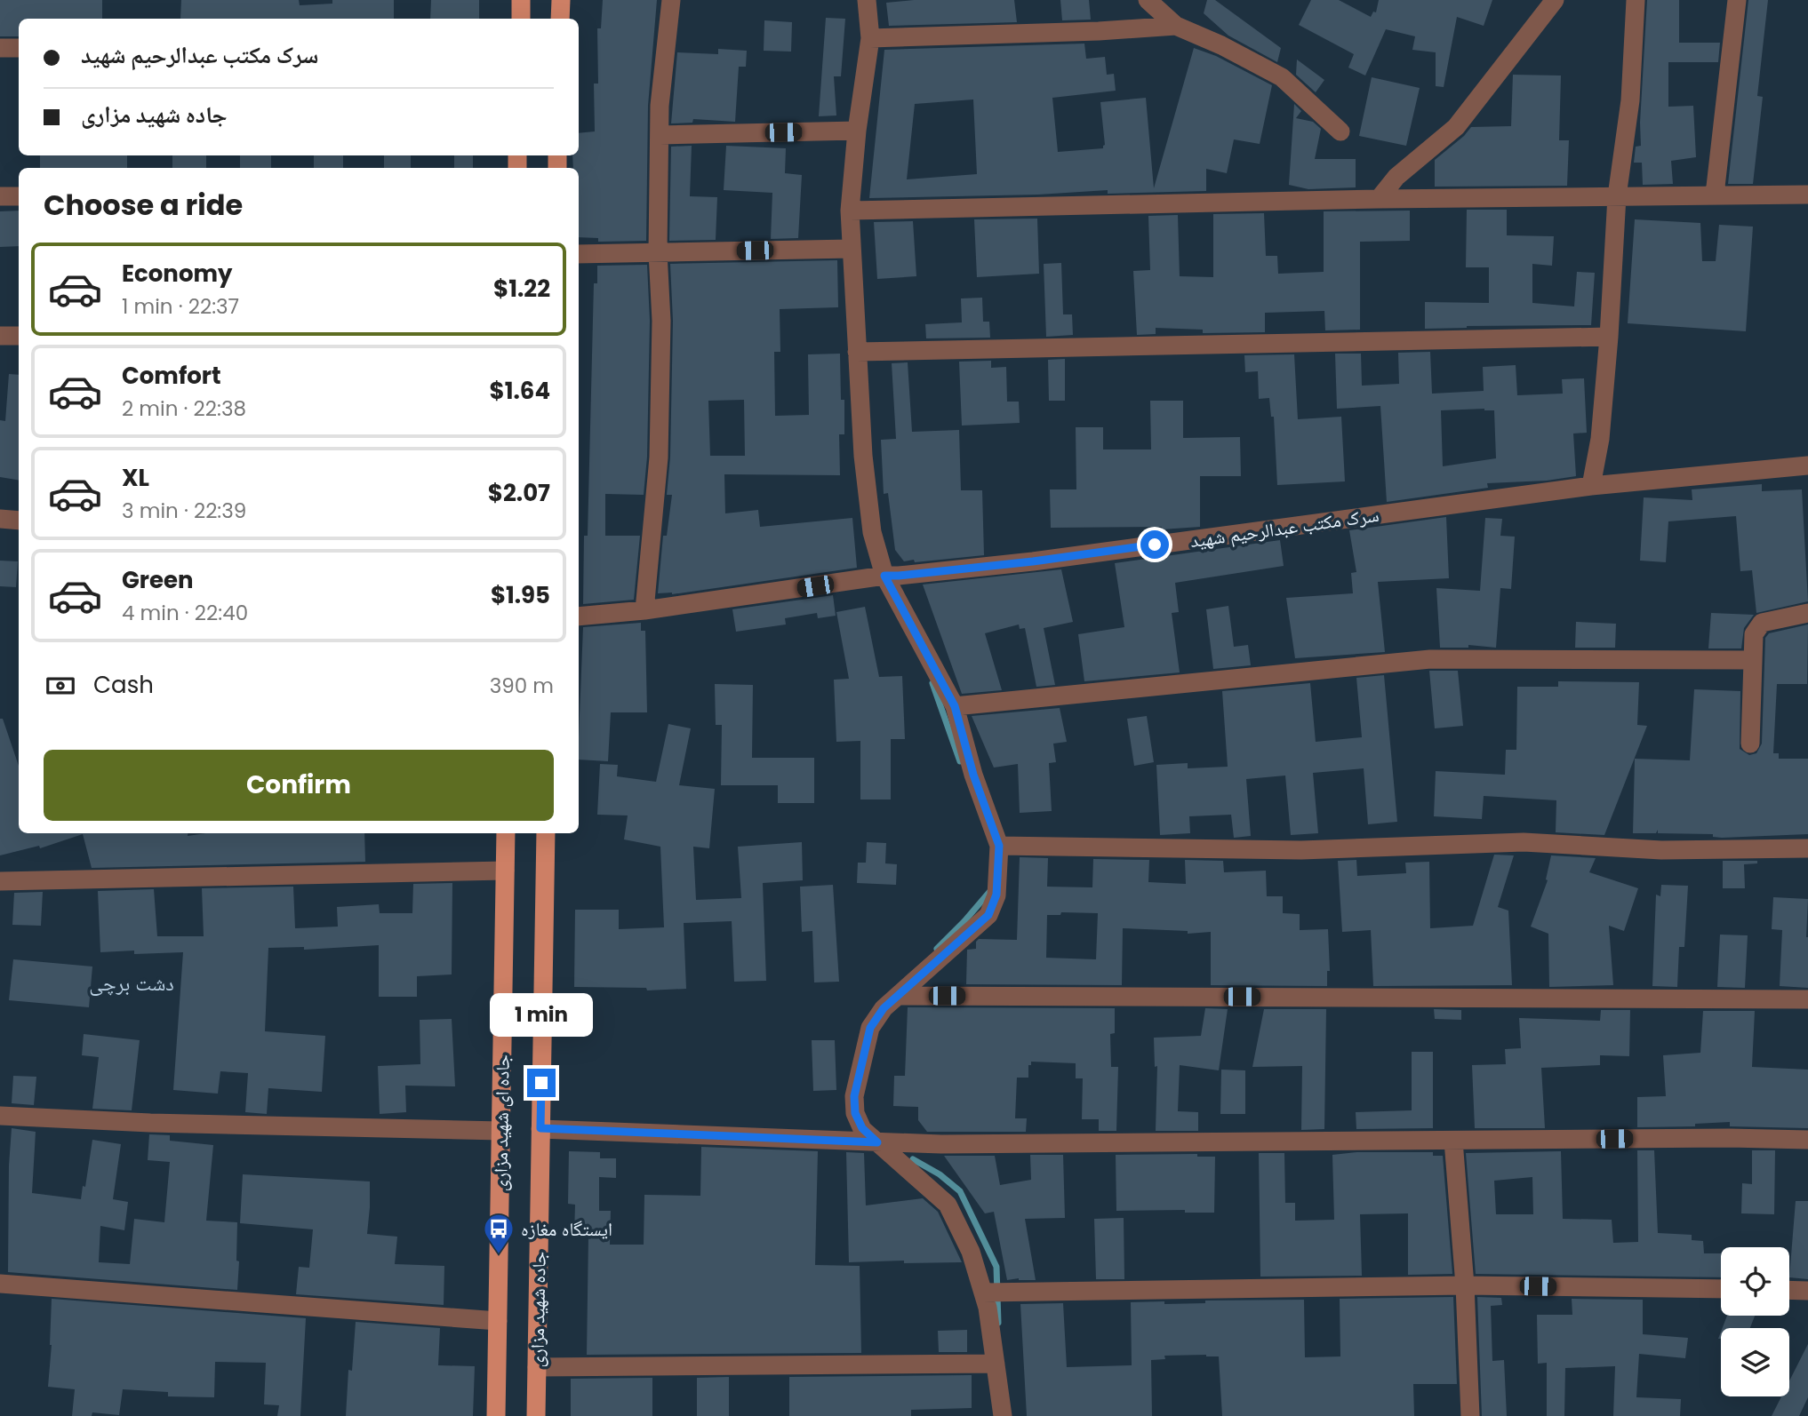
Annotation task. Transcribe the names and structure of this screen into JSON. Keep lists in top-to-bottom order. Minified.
{"streets":{"main road":["جاده ای شهید مزاری","جاده شهید مزاری"],"street":["سرک مکتب عبدالرحیم شهید"]},"districts":["دشت برچی"],"places":{"bus stop":["ایستگاه مغازه"]},"page":{"banner":["سرک مکتب عبدالرحیم شهید","جاده شهید مزاری"],"heading":"Choose a ride","list":[{"name":"Economy","note":"1 min · 22:37","value":"$1.22"},{"name":"Comfort","note":"2 min · 22:38","value":"$1.64"},{"name":"XL","note":"3 min · 22:39","value":"$2.07"},{"name":"Green","note":"4 min · 22:40","value":"$1.95"}],"pay":["Cash","390 m"],"buttons":"Confirm","bubble":"1 min"}}
